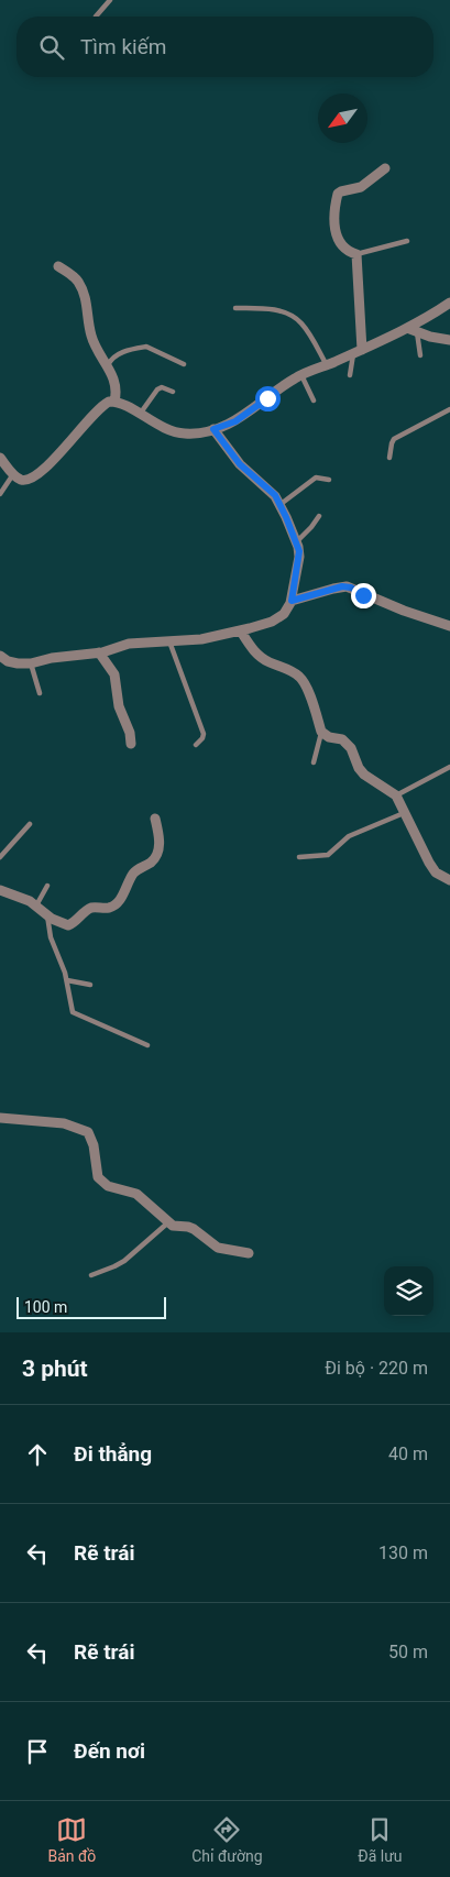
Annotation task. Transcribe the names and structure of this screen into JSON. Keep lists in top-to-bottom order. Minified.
{"scale_bar":"100 m","north":"bottom left","page":{"search":"Tìm kiếm","scale":"100 m","heading":["3 phút","Đi bộ · 220 m"],"list":[["Đi thẳng","40 m"],["Rẽ trái","130 m"],["Rẽ trái","50 m"],"Đến nơi"],"nav":["Bản đồ","Chỉ đường","Đã lưu"]}}
